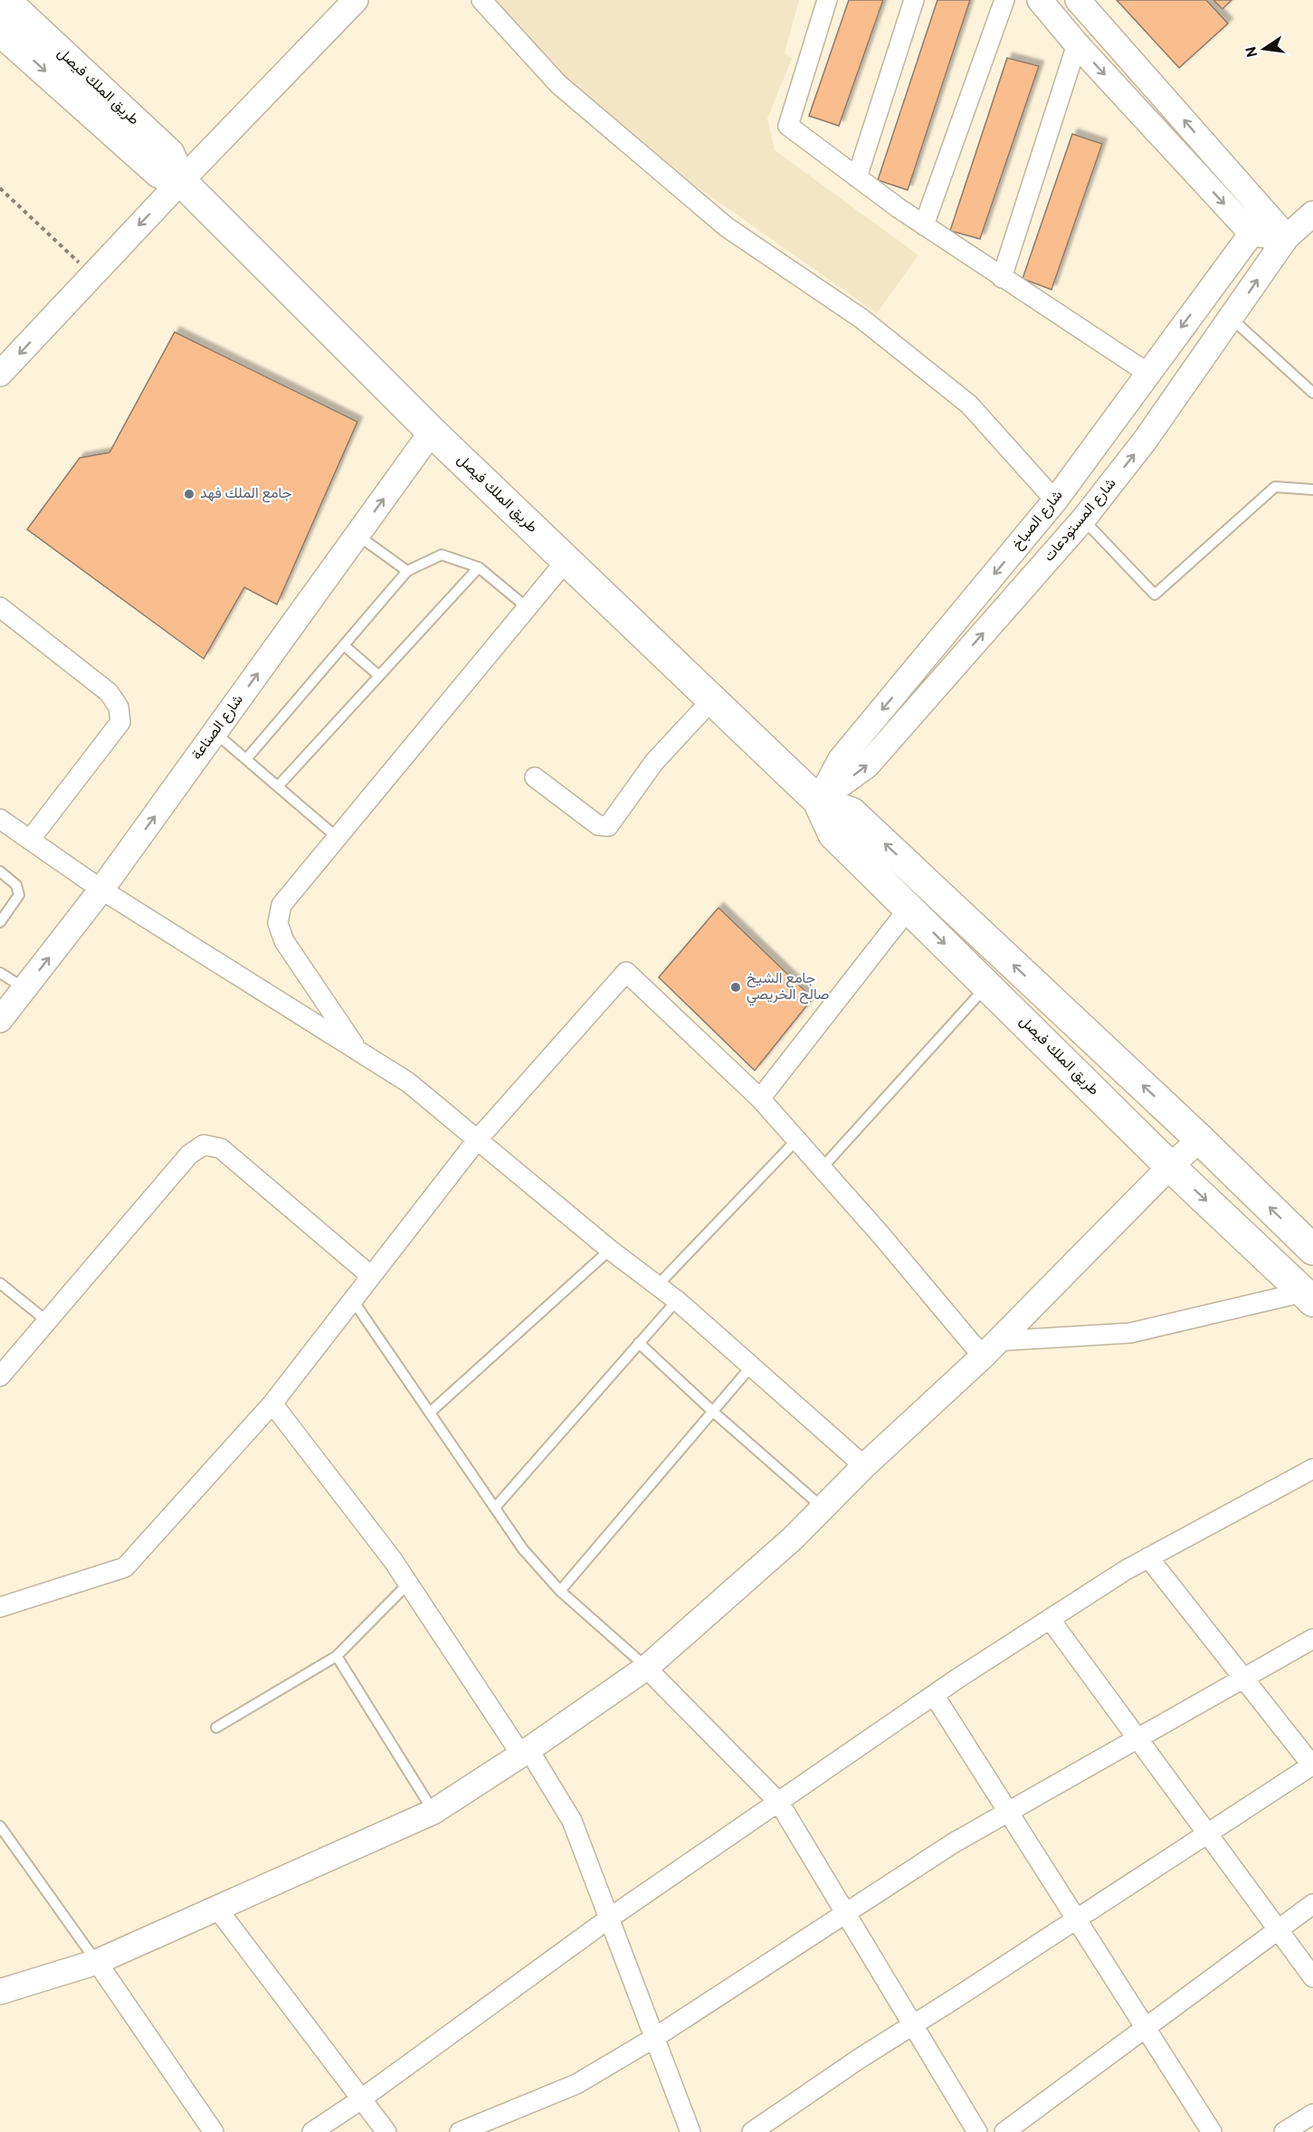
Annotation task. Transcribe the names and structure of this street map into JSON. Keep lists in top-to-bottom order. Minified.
{"streets":{"main road":["طريق الملك فيصل"],"street":["شارع الصباخ","شارع المستودعات","شارع الصناعة"]},"crossings":[["طريق الملك فيصل","شارع الصباخ"],["طريق الملك فيصل","شارع المستودعات"],["طريق الملك فيصل","شارع الصناعة"],["شارع الصباخ","شارع المستودعات"]],"one_way":["شارع الصباخ","شارع المستودعات"],"places":["جامع الملك فهد","جامع الشيخ صالح الخريصي"],"north":"left"}
